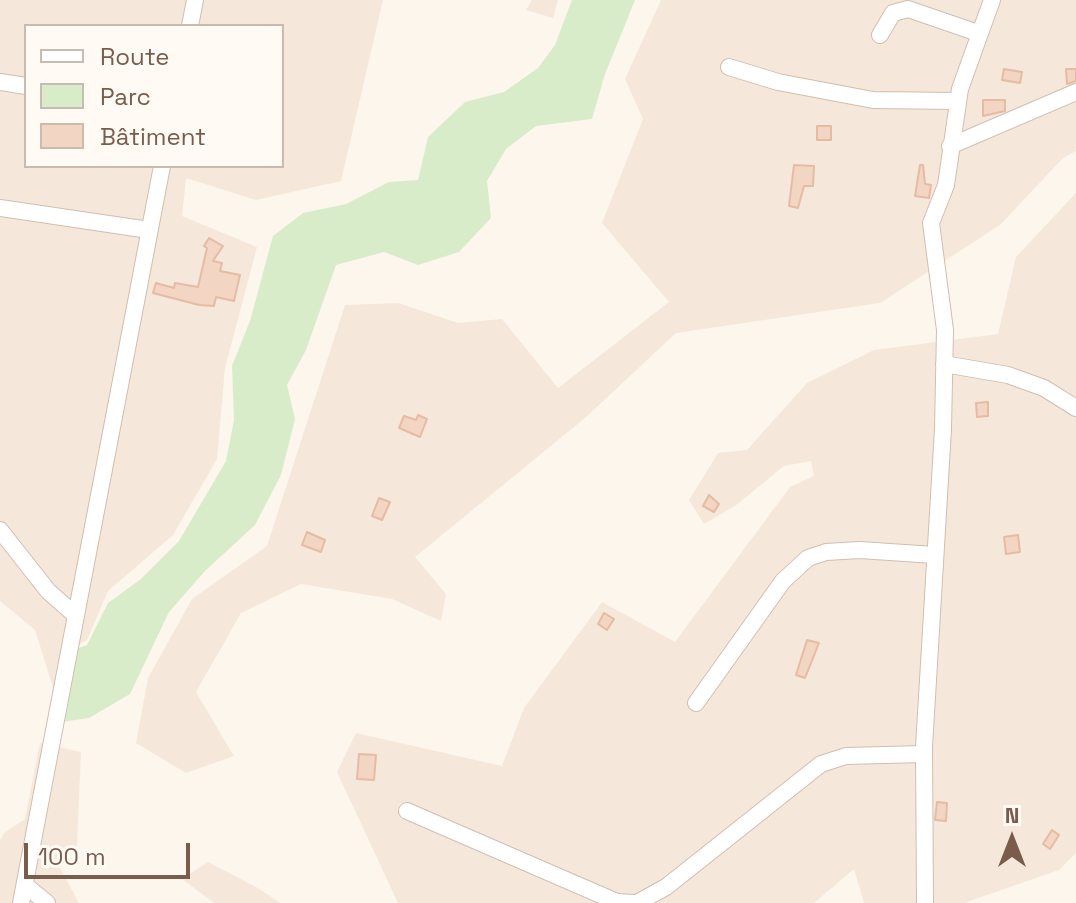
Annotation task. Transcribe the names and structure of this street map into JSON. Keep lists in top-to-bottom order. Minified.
{"legend":["Route","Parc","Bâtiment"],"scale_bar":"100 m","north":"top"}
